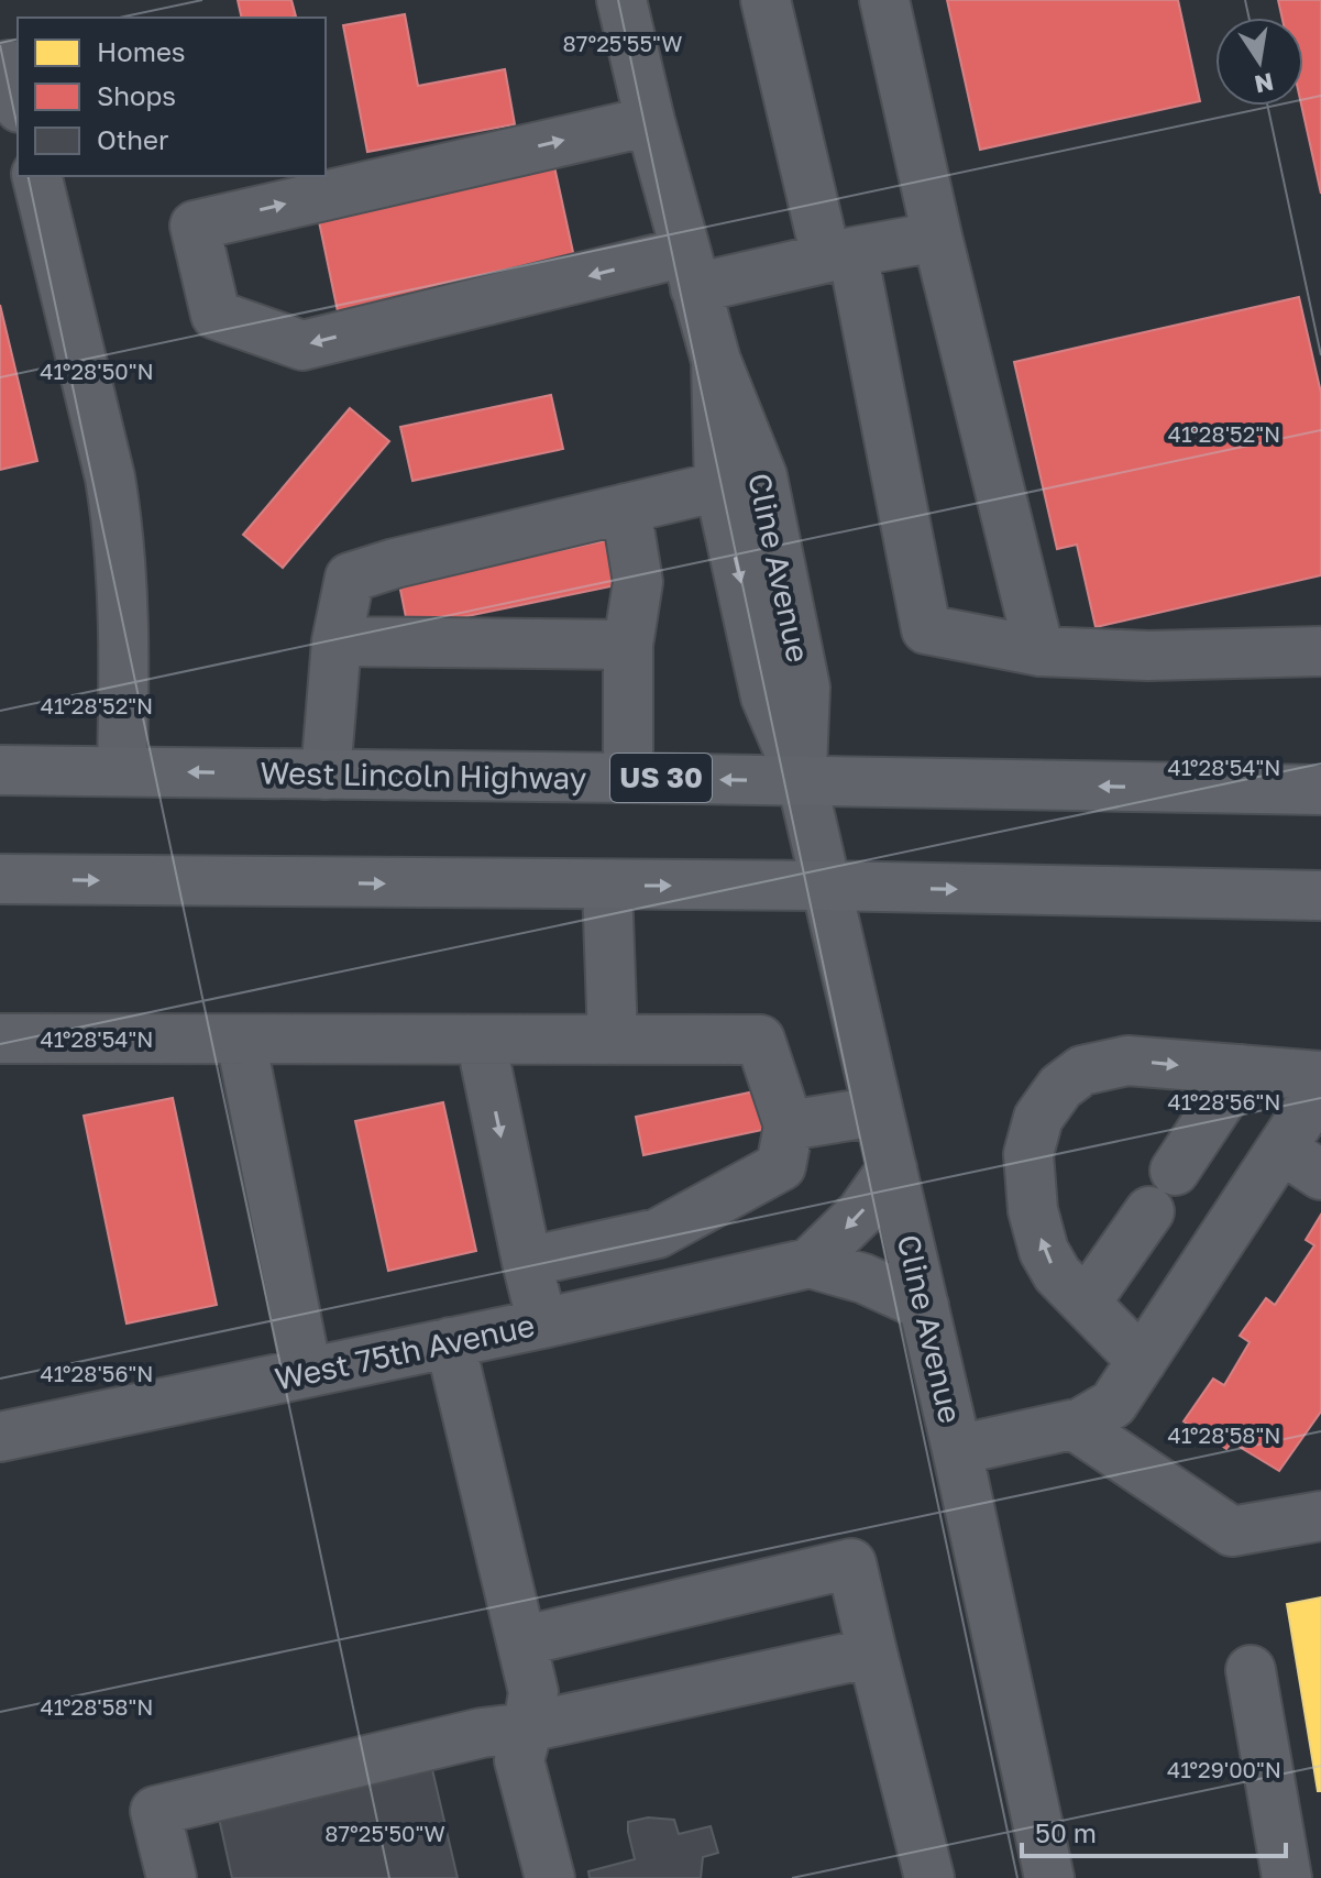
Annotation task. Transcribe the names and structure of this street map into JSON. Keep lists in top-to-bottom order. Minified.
{"streets":{"main road":["West Lincoln Highway","US 30"],"street":["Cline Avenue","West 75th Avenue"]},"crossings":[["Cline Avenue","West Lincoln Highway"],["Cline Avenue","West 75th Avenue"]],"legend":["Homes","Shops","Other"],"scale_bar":"50 m","north":"bottom","coordinates":["87°25'55\"W","41°28'50\"N","41°28'52\"N","41°28'54\"N","41°28'56\"N","41°28'58\"N","41°29'00\"N","87°25'50\"W"]}
